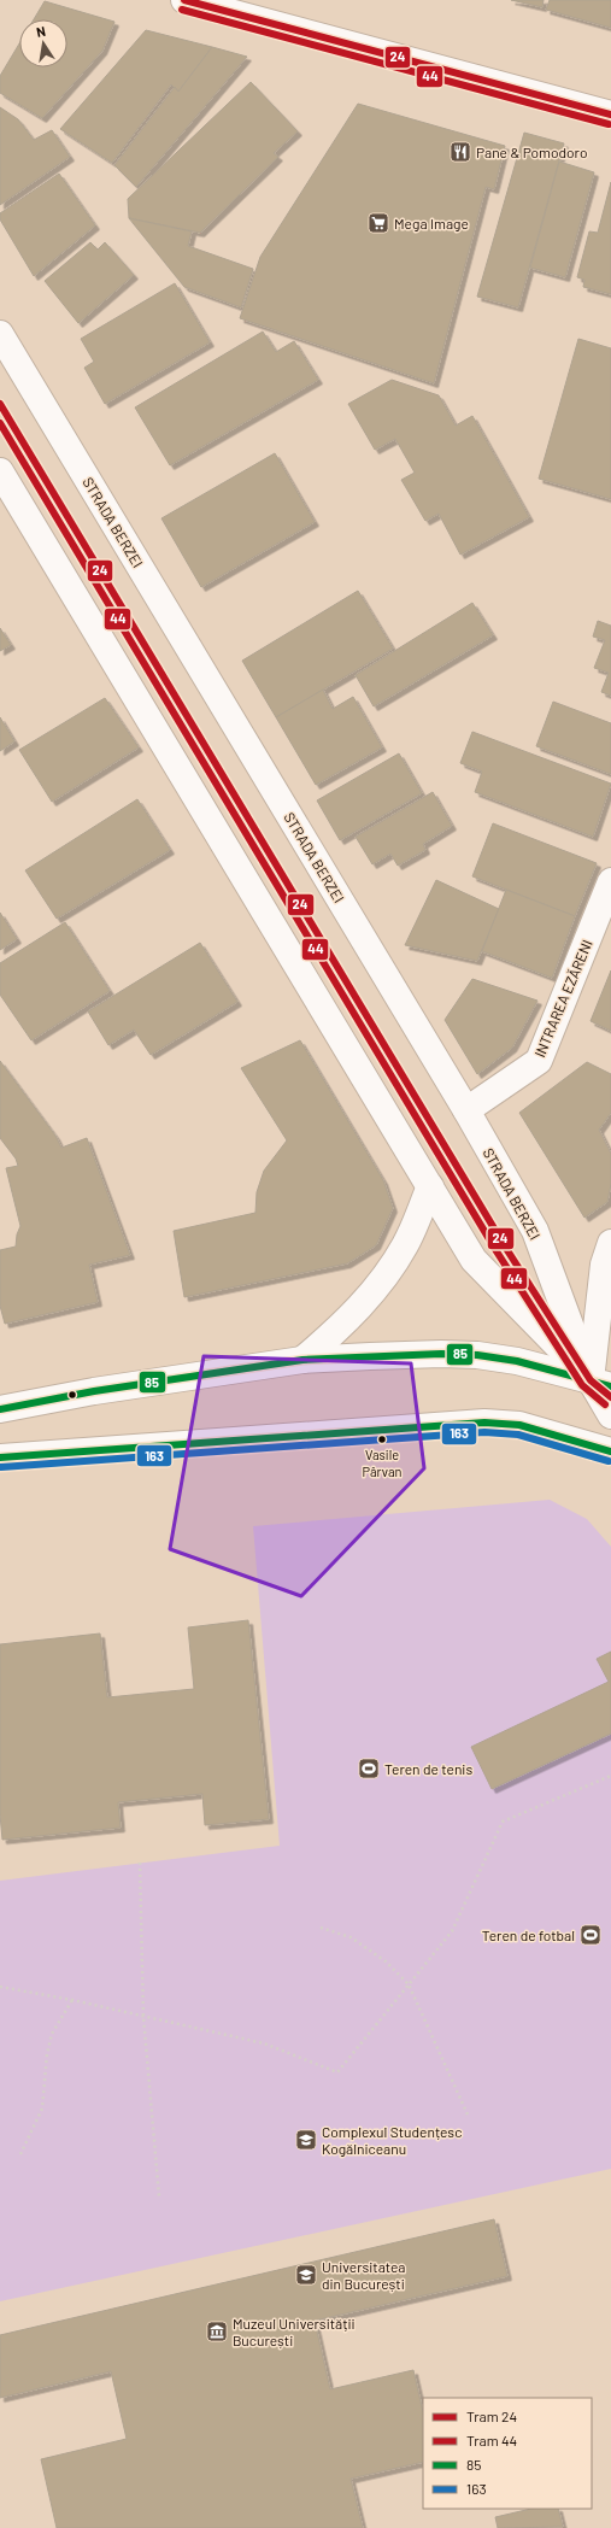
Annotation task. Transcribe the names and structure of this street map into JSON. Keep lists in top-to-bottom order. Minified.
{"streets":{"main road":["STRADA BERZEI","INTRAREA EZĂRENI"]},"crossings":[["STRADA BERZEI","INTRAREA EZĂRENI"]],"places":{"restaurant":["Pane & Pomodoro"],"supermarket":["Mega Image"],"other":["Vasile Pârvan"],"sports":["Teren de tenis","Teren de fotbal"],"school or university":["Complexul Studențesc Kogălniceanu","Universitatea din București"],"museum":["Muzeul Universității București"]},"lines":["tram line 24","tram line 44","transit line 85","transit line 163"],"legend":["Tram 24","Tram 44","85","163"],"north":"top"}
